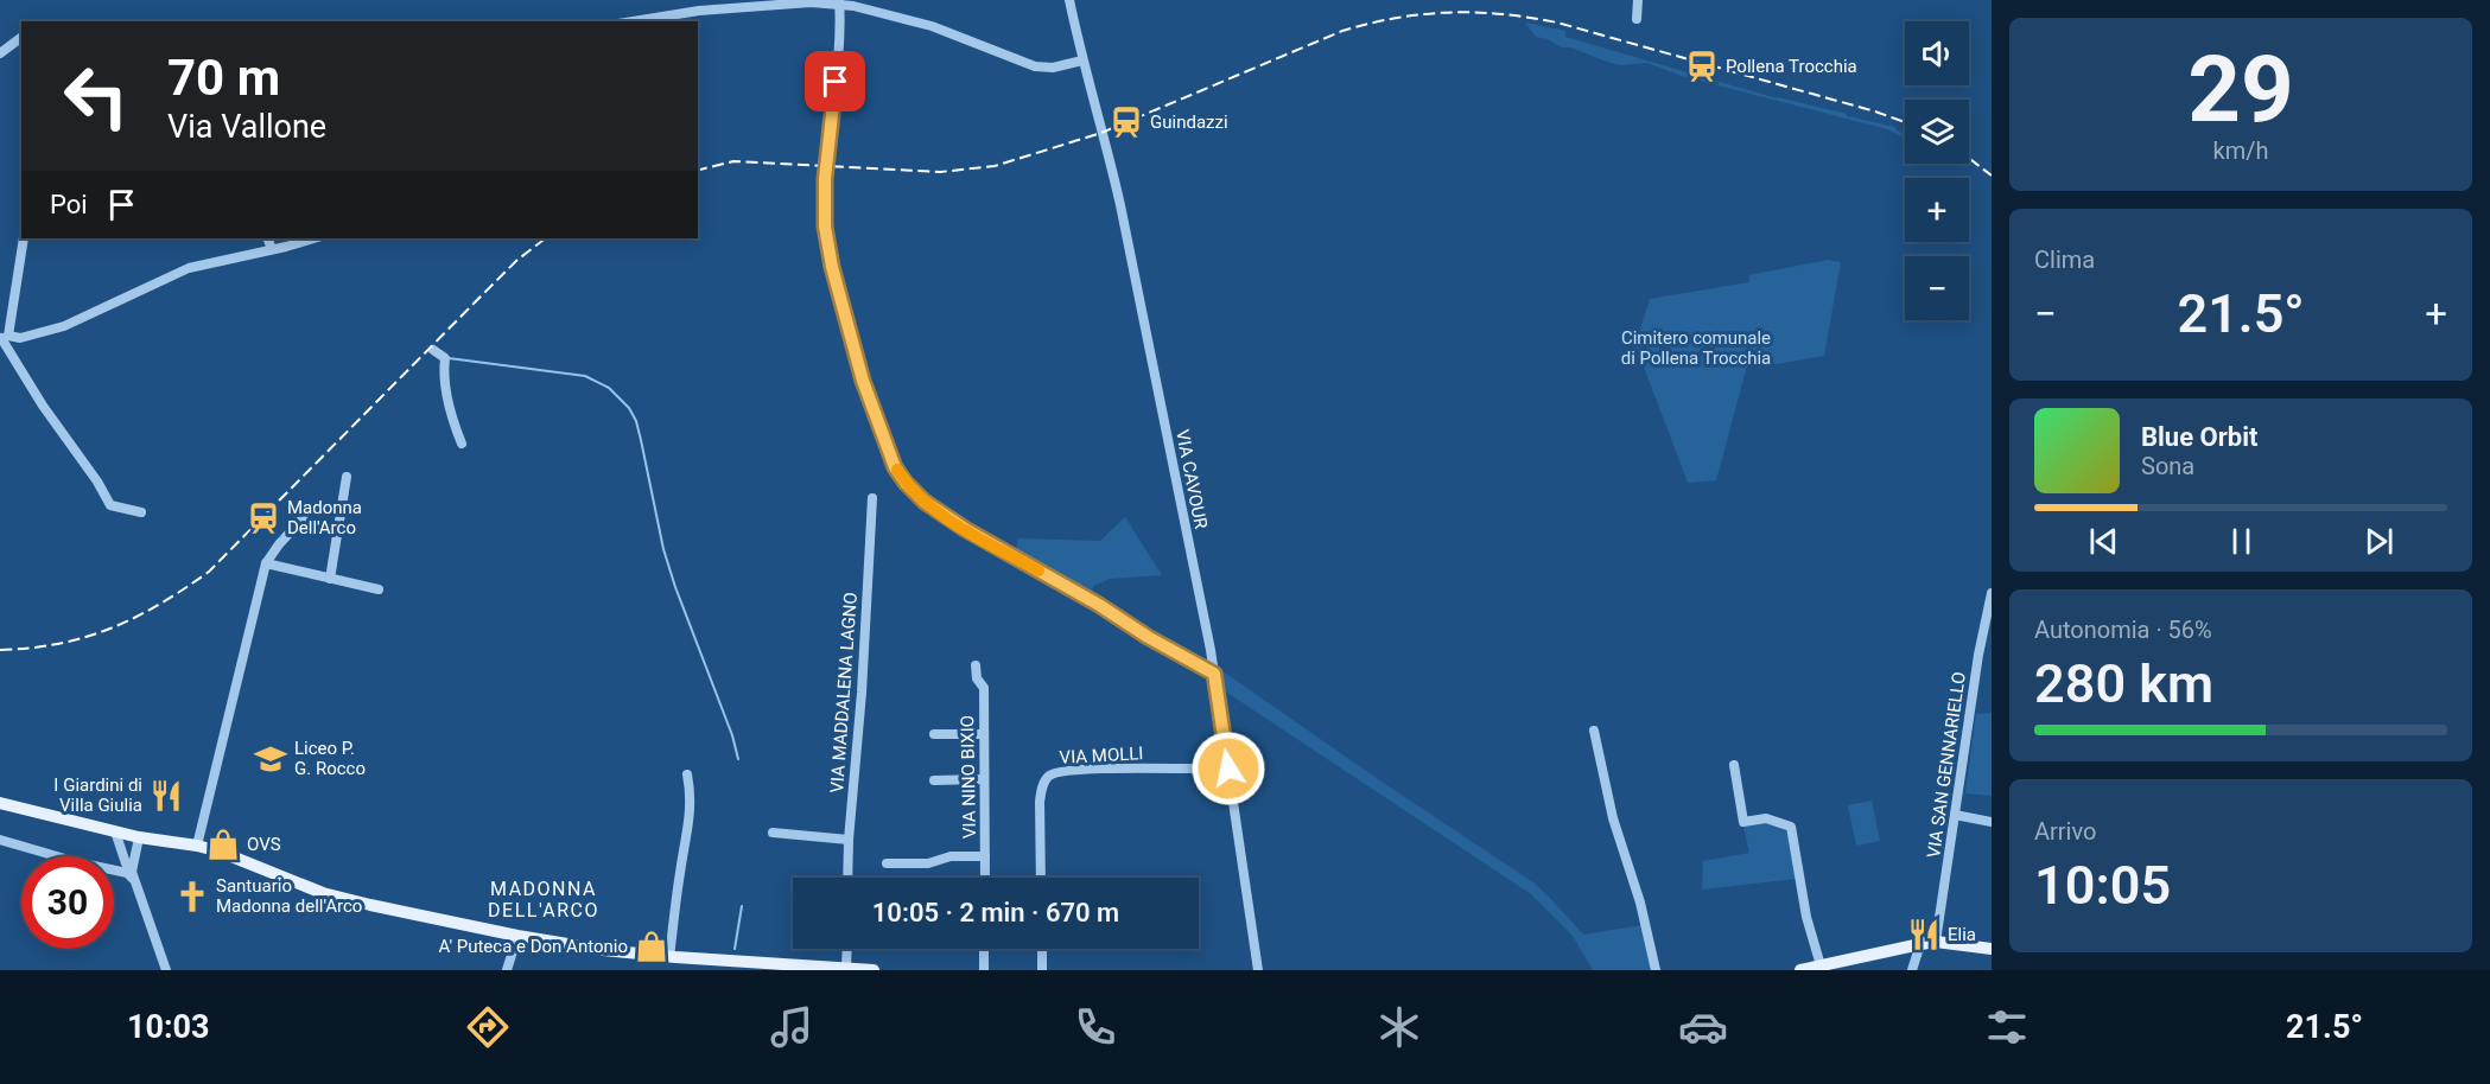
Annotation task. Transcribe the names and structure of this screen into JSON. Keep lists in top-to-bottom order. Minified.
{"streets":{"street":["VIA CAVOUR","VIA MADDALENA LAGNO","VIA MOLLI","VIA SAN GENNARIELLO","VIA NINO BIXIO"]},"crossings":[["VIA CAVOUR","VIA MOLLI"]],"districts":["MADONNA DELL'ARCO"],"parks":["Cimitero comunale di Pollena Trocchia"],"places":{"station":["Pollena Trocchia","Guindazzi","Madonna Dell'Arco"],"school or university":["Liceo P. G. Rocco"],"restaurant":["I Giardini di Villa Giulia","Elia"],"shop":["OVS","A' Puteca e Don Antonio"],"church":["Santuario Madonna dell'Arco"]},"page":{"tile":[["29","km/h"],"Clima",["Autonomia · 56%","280 km"],["Arrivo","10:05"]],"map_buttons":["+","−"],"turn":["70 m","Via Vallone"],"then":"Poi","heat":["−","21.5°","+"],"song":["Blue Orbit","Sona"],"limit":"30","trip":"10:05 · 2 min · 670 m","tabs":["10:03","21.5°"]}}
